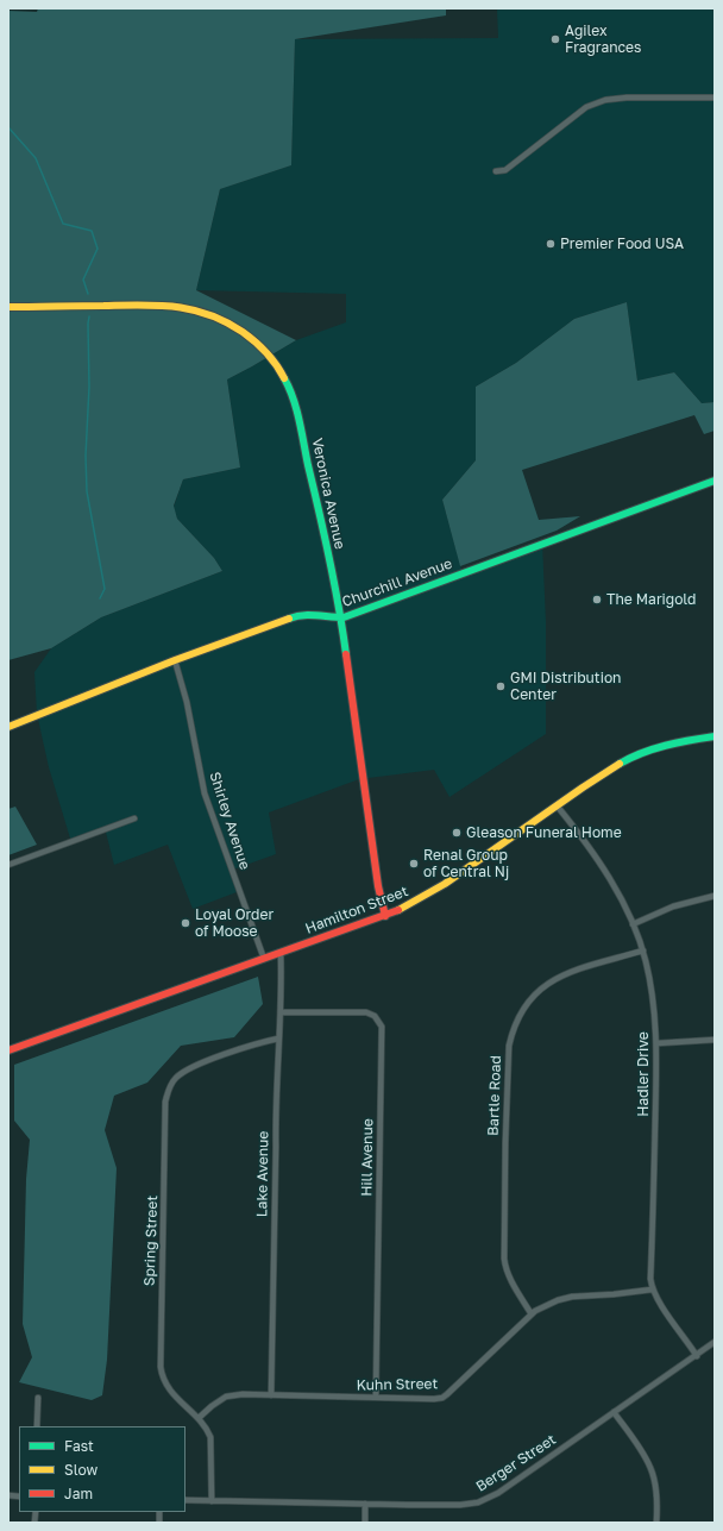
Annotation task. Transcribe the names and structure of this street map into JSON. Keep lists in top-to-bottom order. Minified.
{"streets":{"street":["Veronica Avenue","Churchill Avenue","Shirley Avenue","Hamilton Street","Hadler Drive","Bartle Road","Hill Avenue","Lake Avenue","Spring Street","Kuhn Street","Berger Street"]},"crossings":[["Veronica Avenue","Churchill Avenue"],["Veronica Avenue","Hamilton Street"],["Churchill Avenue","Shirley Avenue"],["Shirley Avenue","Hamilton Street"],["Hamilton Street","Hadler Drive"],["Hamilton Street","Lake Avenue"],["Hadler Drive","Bartle Road"],["Hadler Drive","Kuhn Street"],["Bartle Road","Kuhn Street"],["Hill Avenue","Lake Avenue"],["Hill Avenue","Kuhn Street"],["Lake Avenue","Spring Street"],["Lake Avenue","Kuhn Street"],["Spring Street","Kuhn Street"],["Spring Street","Berger Street"]],"places":["Agilex Fragrances","Premier Food USA","The Marigold","GMI Distribution Center","Gleason Funeral Home","Renal Group of Central Nj","Loyal Order of Moose"],"legend":["Fast","Slow","Jam"]}
